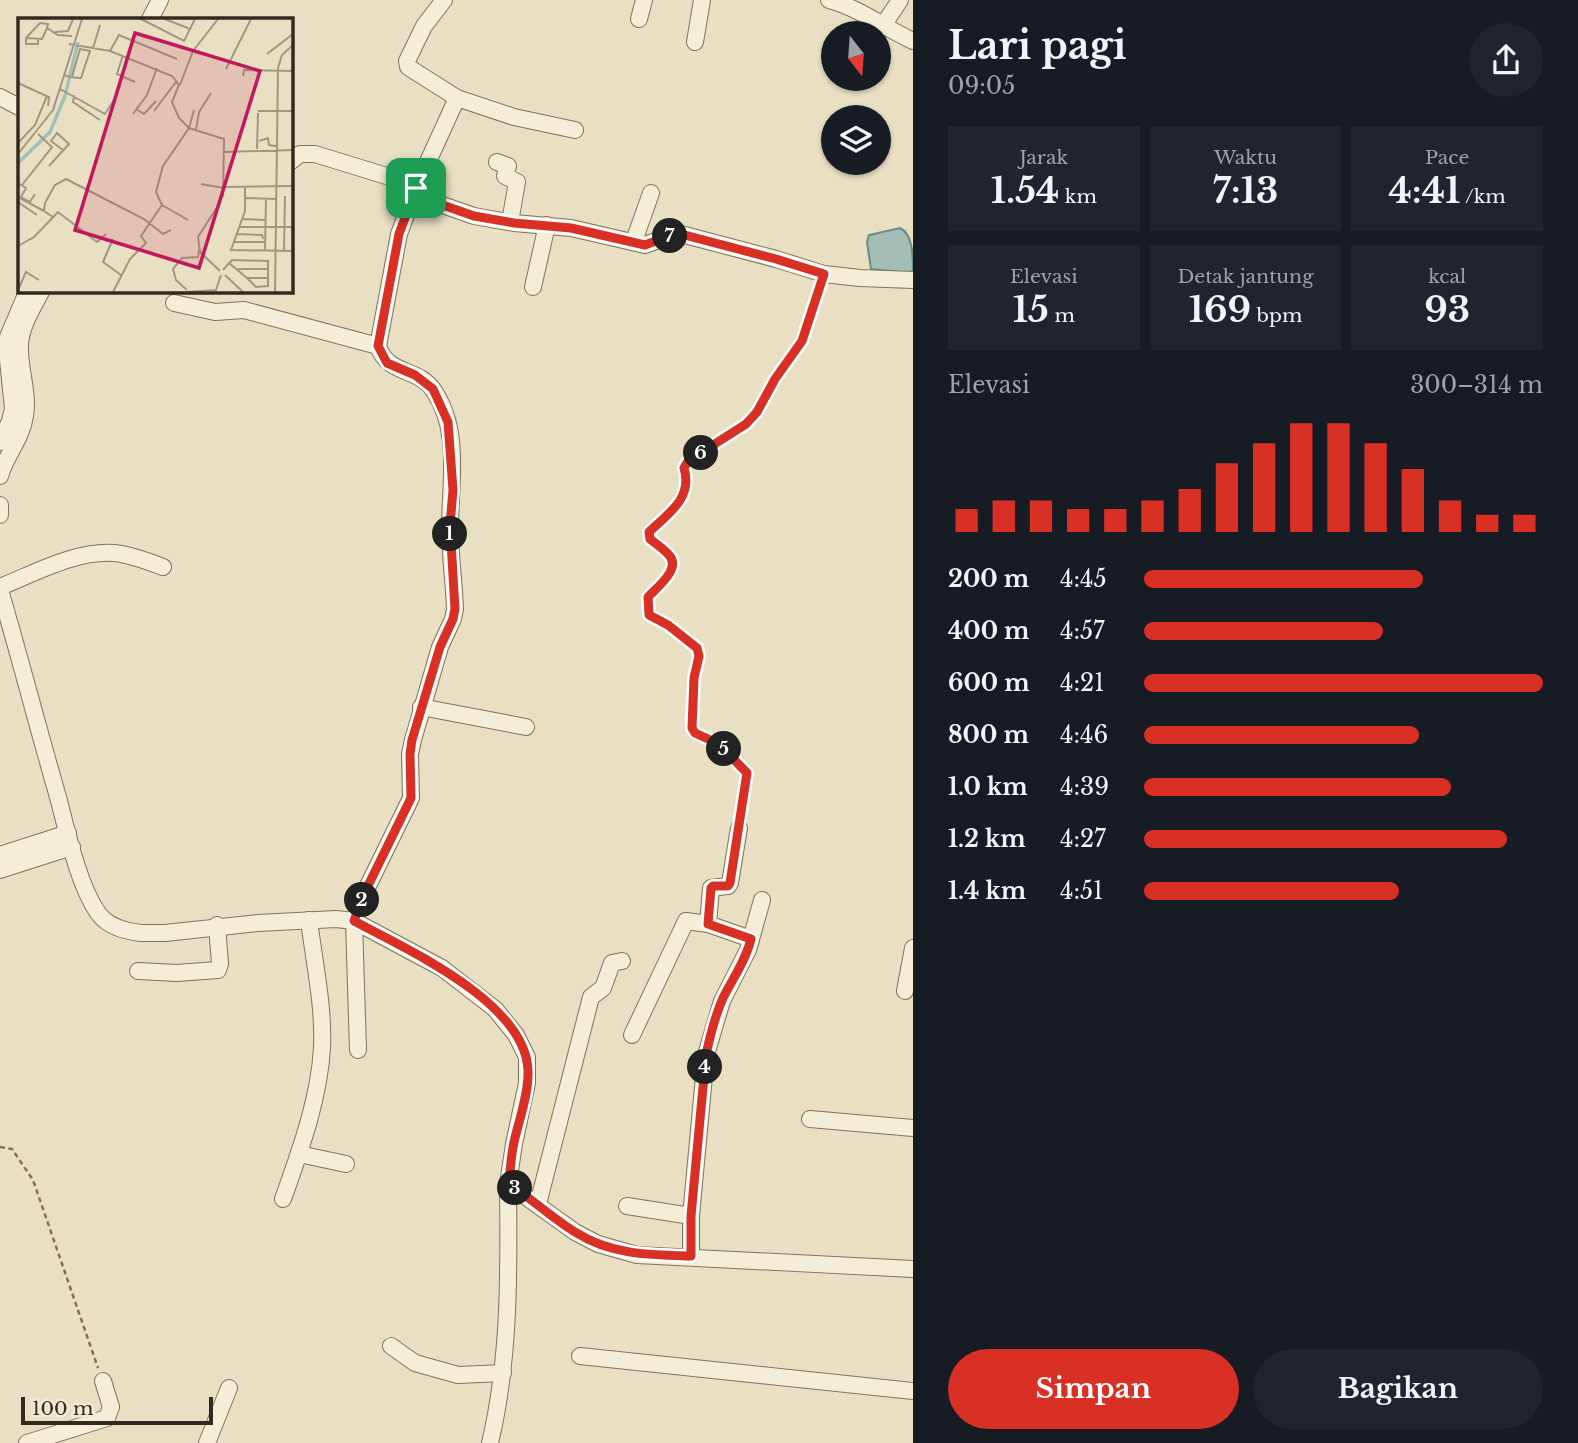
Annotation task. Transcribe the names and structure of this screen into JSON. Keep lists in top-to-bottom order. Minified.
{"scale_bar":"100 m","north":"bottom","page":{"heading":["Lari pagi","09:05"],"stats":[["Jarak","1.54 km"],["Waktu","7:13"],["Pace","4:41 /km"],["Elevasi","15 m"],["Detak jantung","169 bpm"],["kcal","93"]],"pins":["7","6","1","5","2","4","3"],"chart":["Elevasi","300–314 m"],"list":[{"name":"200 m","note":"4:45"},{"name":"400 m","note":"4:57"},{"name":"600 m","note":"4:21"},{"name":"800 m","note":"4:46"},{"name":"1.0 km","note":"4:39"},{"name":"1.2 km","note":"4:27"},{"name":"1.4 km","note":"4:51"}],"buttons":["Simpan","Bagikan"],"scale":"100 m"}}
